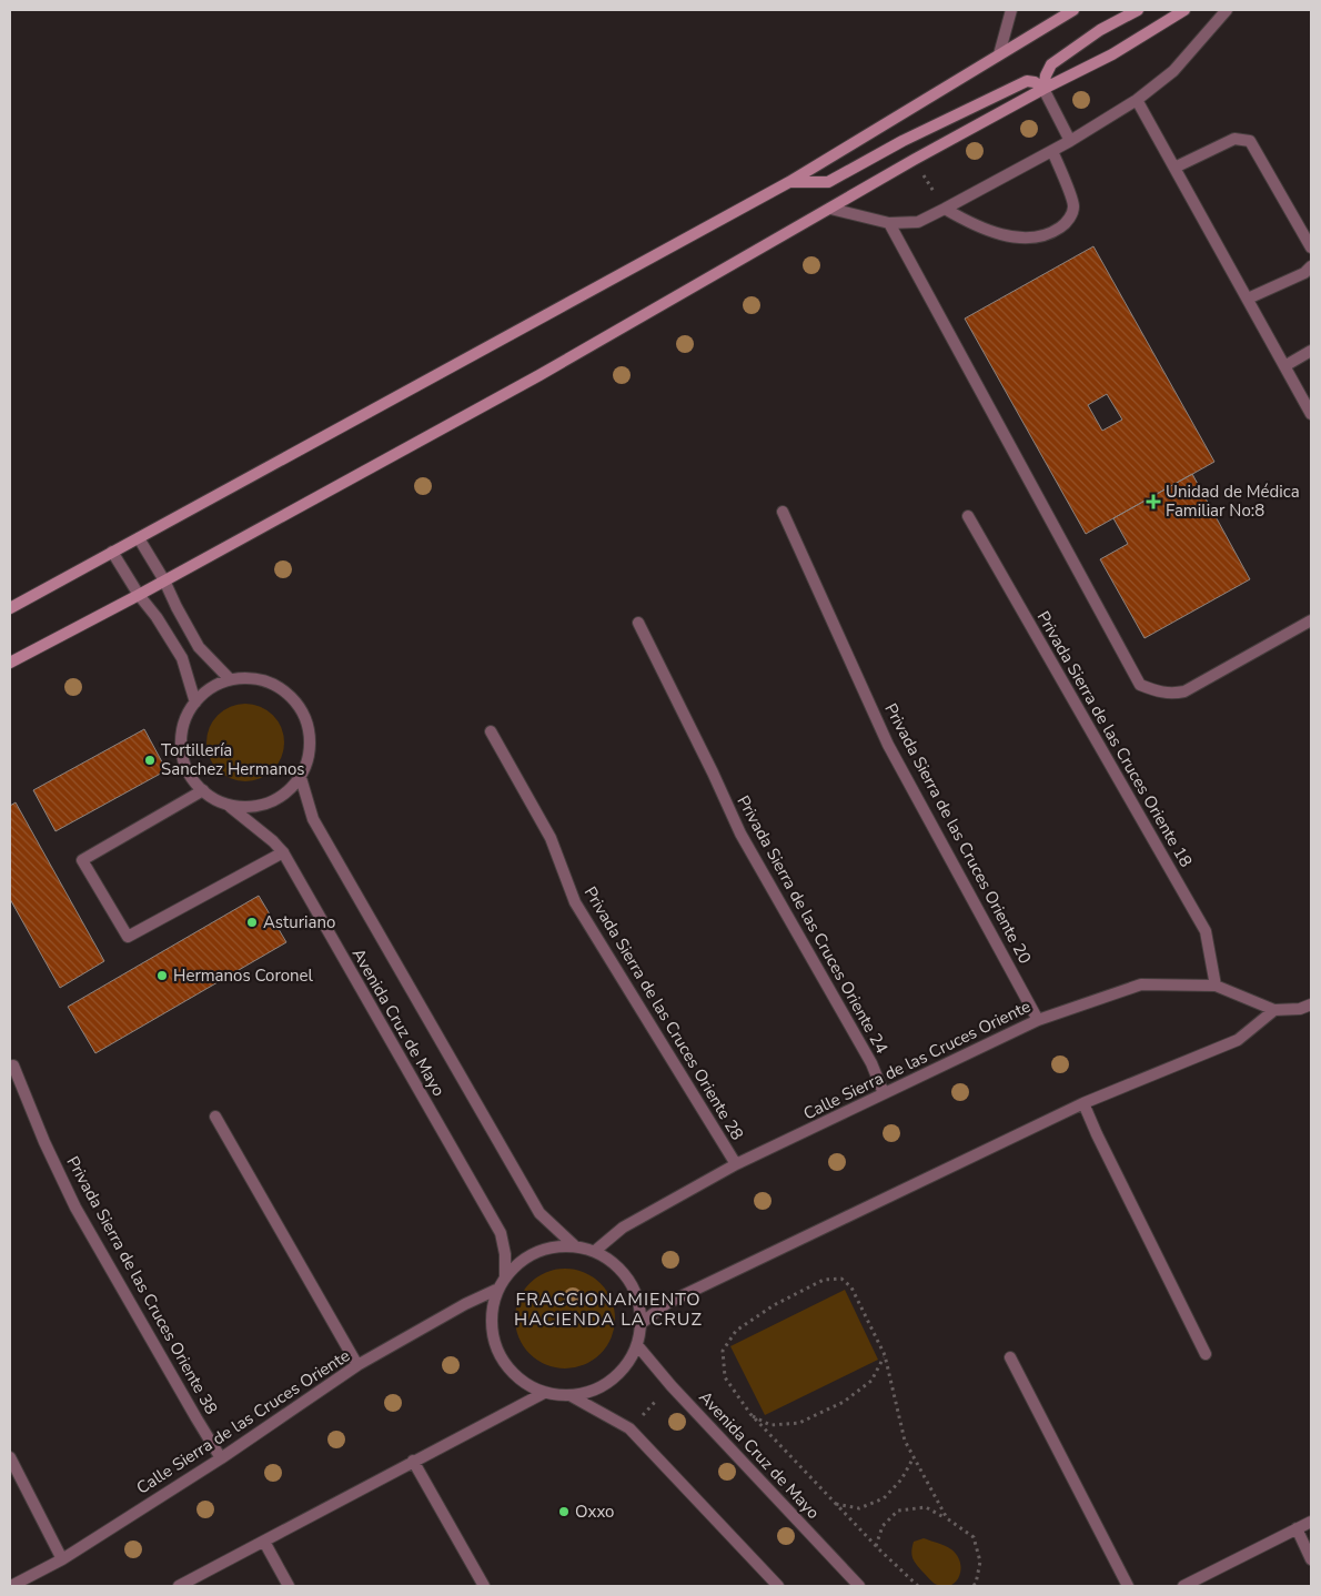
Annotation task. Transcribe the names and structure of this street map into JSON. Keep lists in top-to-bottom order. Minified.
{"streets":{"street":["Privada Sierra de las Cruces Oriente 18","Privada Sierra de las Cruces Oriente 20","Privada Sierra de las Cruces Oriente 24","Privada Sierra de las Cruces Oriente 28","Avenida Cruz de Mayo","Calle Sierra de las Cruces Oriente","Privada Sierra de las Cruces Oriente 38"]},"crossings":[["Privada Sierra de las Cruces Oriente 18","Calle Sierra de las Cruces Oriente"],["Privada Sierra de las Cruces Oriente 20","Calle Sierra de las Cruces Oriente"],["Privada Sierra de las Cruces Oriente 24","Calle Sierra de las Cruces Oriente"],["Privada Sierra de las Cruces Oriente 28","Calle Sierra de las Cruces Oriente"],["Avenida Cruz de Mayo","Calle Sierra de las Cruces Oriente"],["Calle Sierra de las Cruces Oriente","Privada Sierra de las Cruces Oriente 38"]],"districts":["FRACCIONAMIENTO HACIENDA LA CRUZ"],"places":{"health":["Unidad de Médica Familiar No:8"],"other":["Tortillería Sanchez Hermanos","Asturiano","Hermanos Coronel","Oxxo"]}}
